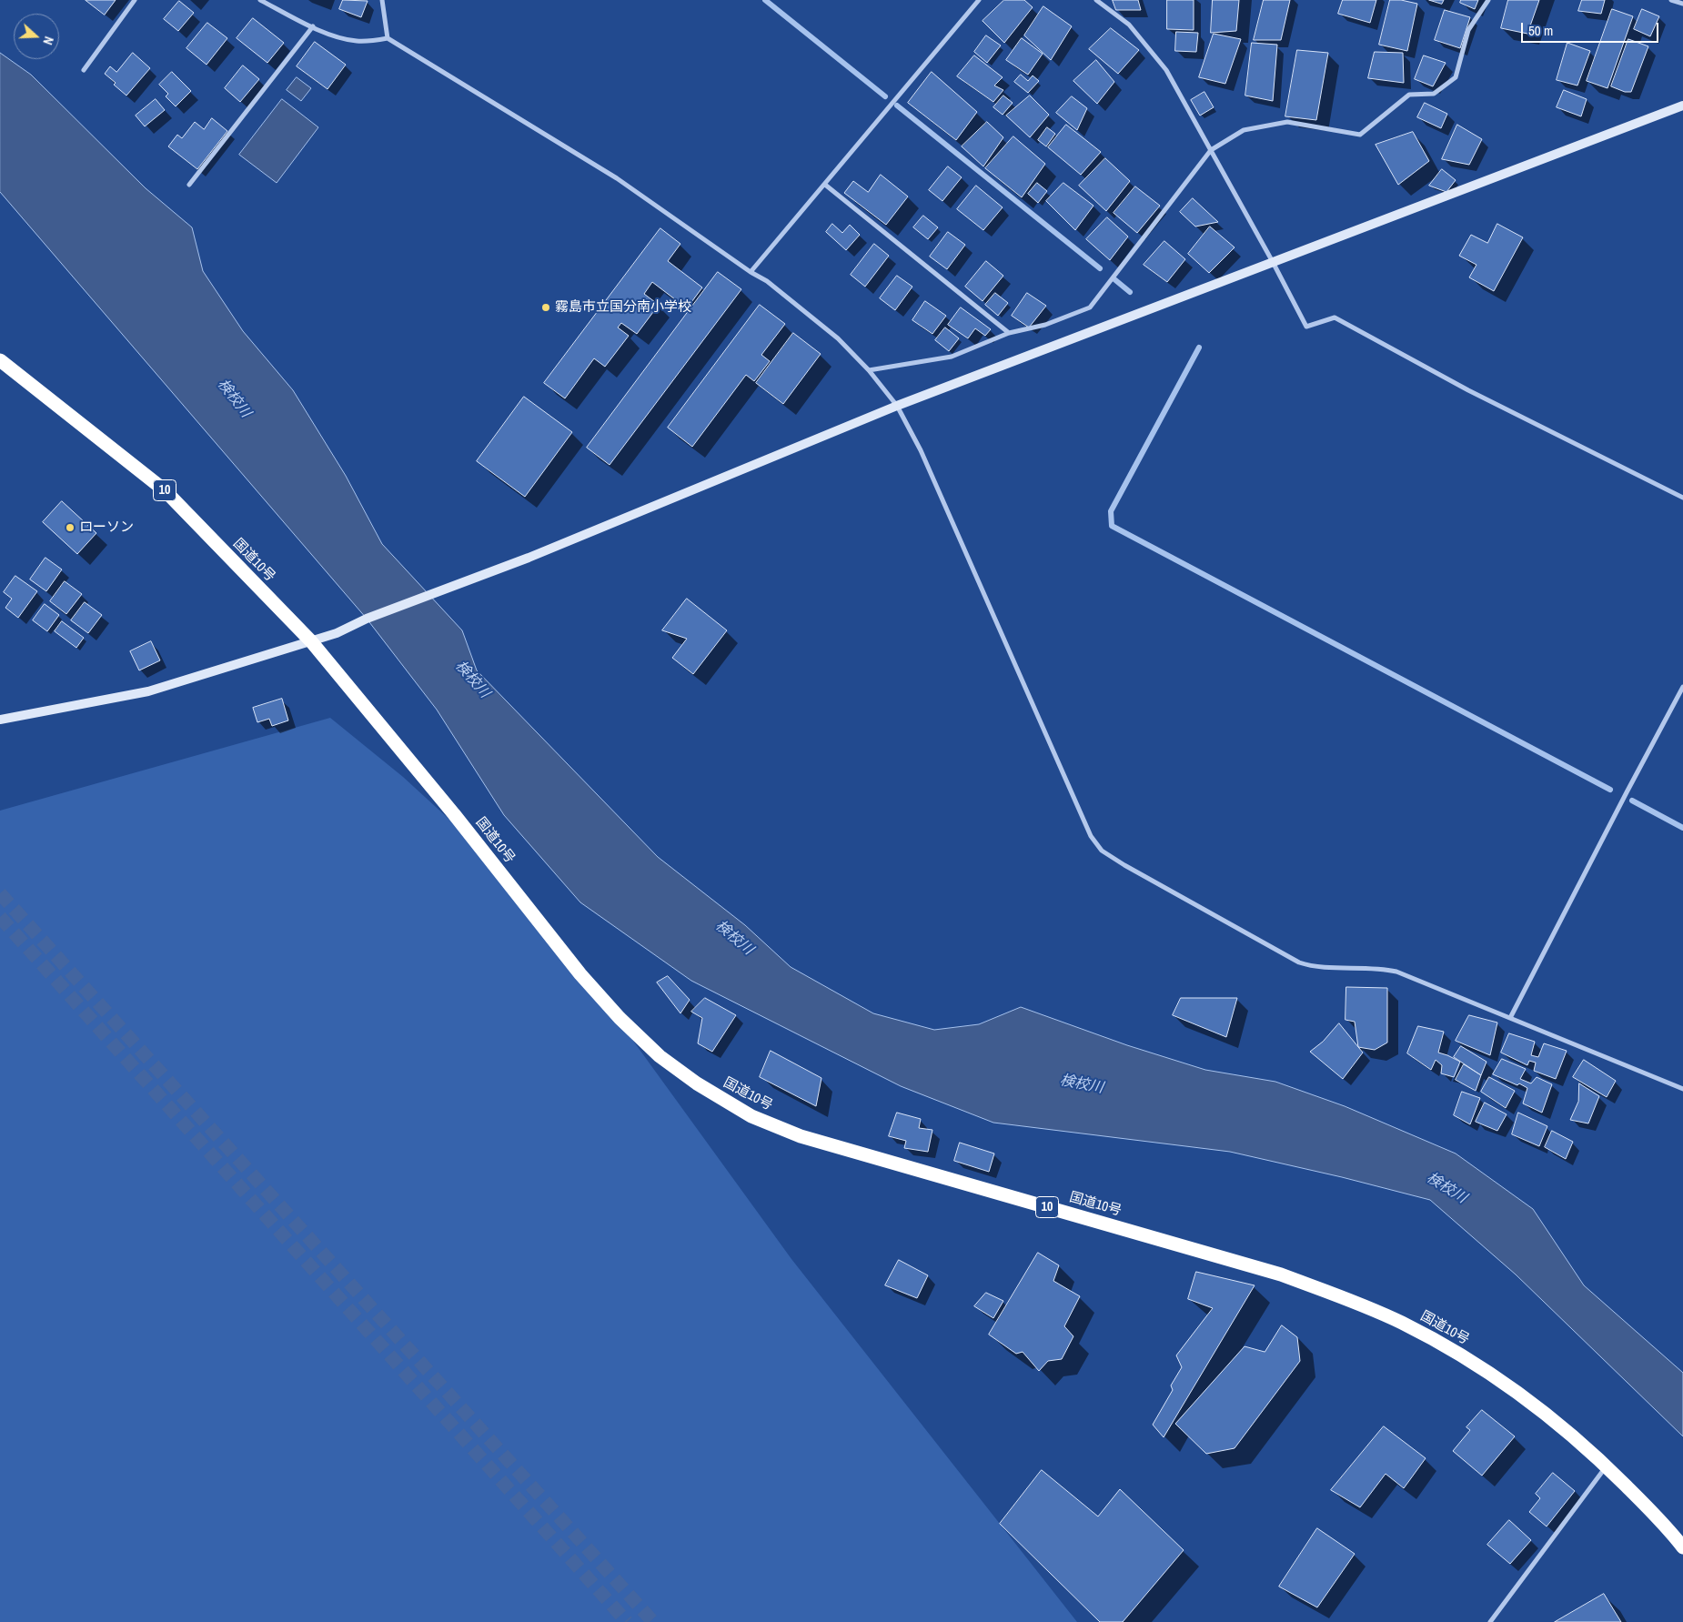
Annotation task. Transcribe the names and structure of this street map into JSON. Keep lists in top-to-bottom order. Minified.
{"streets":{"highway":["10","国道10号"]},"water":["検校川"],"places":["霧島市立国分南小学校","ローソン"],"scale_bar":"50 m","north":"right"}
